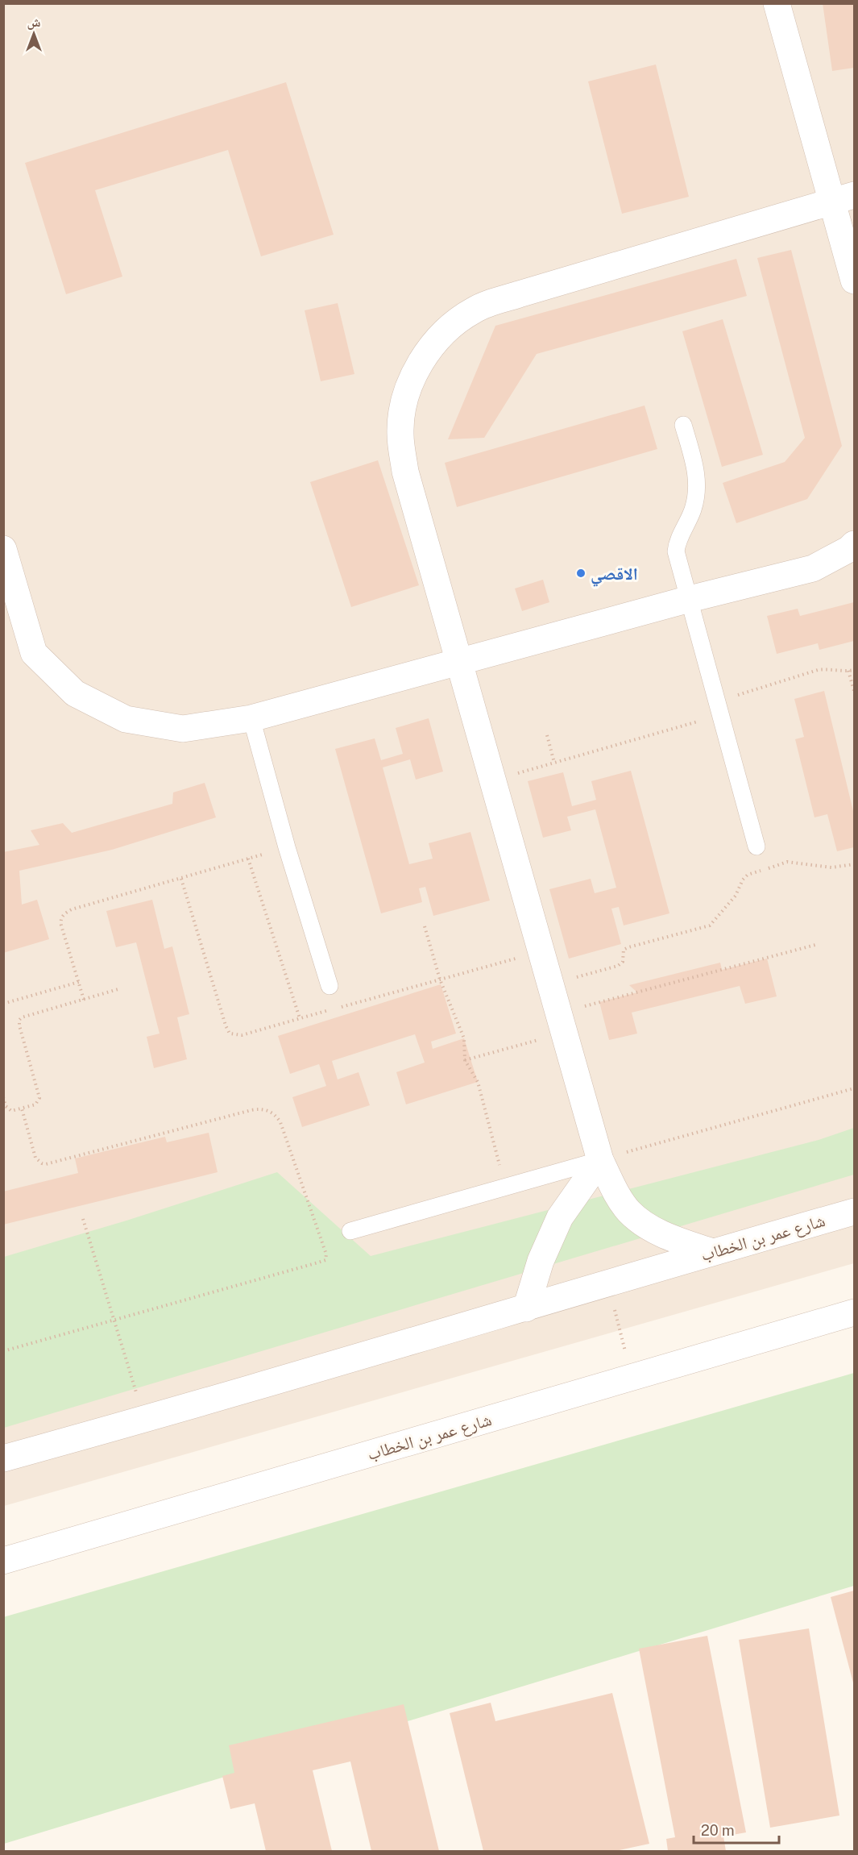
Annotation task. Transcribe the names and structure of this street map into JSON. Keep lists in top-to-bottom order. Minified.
{"streets":{"street":["شارع عمر بن الخطاب"]},"places":["الاقصي"],"scale_bar":"20 m","north":"top"}
